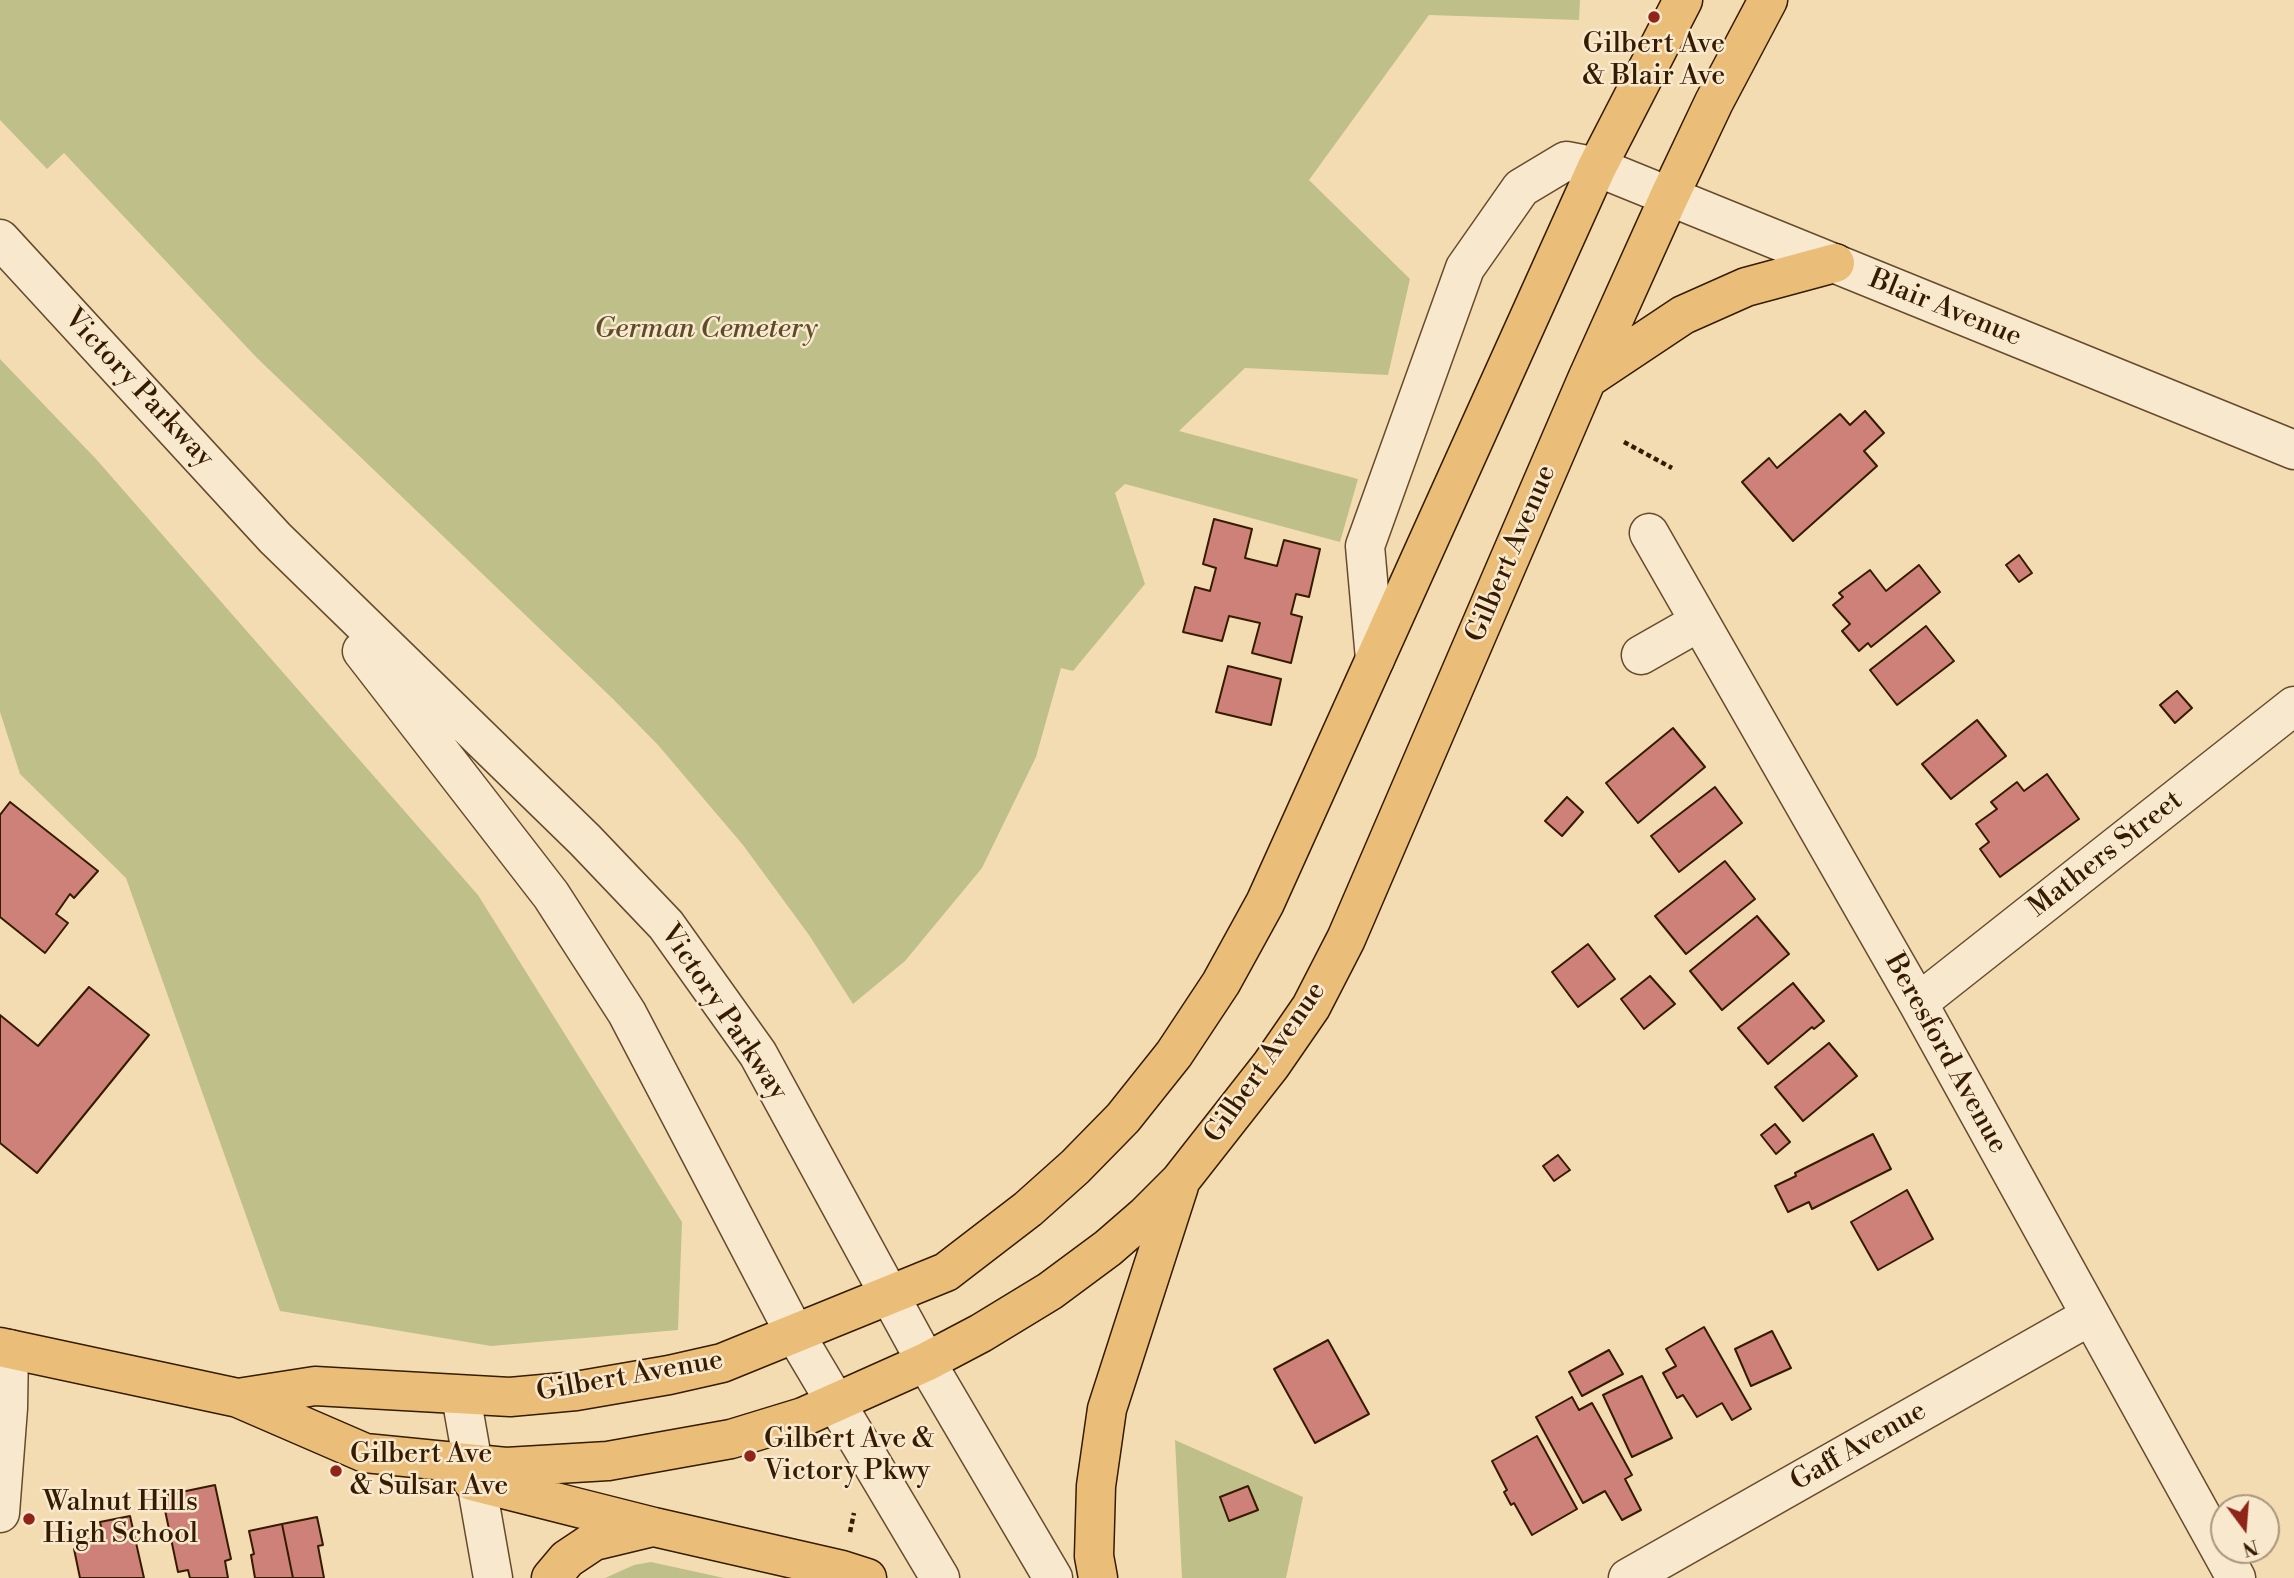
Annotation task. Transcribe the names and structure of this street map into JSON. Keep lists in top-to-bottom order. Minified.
{"streets":{"main road":["Gilbert Avenue"],"street":["Blair Avenue","Victory Parkway","Mathers Street","Beresford Avenue","Gaff Avenue"]},"crossings":[["Blair Avenue","Gilbert Avenue"],["Victory Parkway","Gilbert Avenue"],["Mathers Street","Beresford Avenue"],["Beresford Avenue","Gaff Avenue"]],"parks":["German Cemetery"],"places":["Gilbert Ave & Blair Ave","Gilbert Ave & Victory Pkwy","Gilbert Ave & Sulsar Ave","Walnut Hills High School"],"north":"bottom"}
